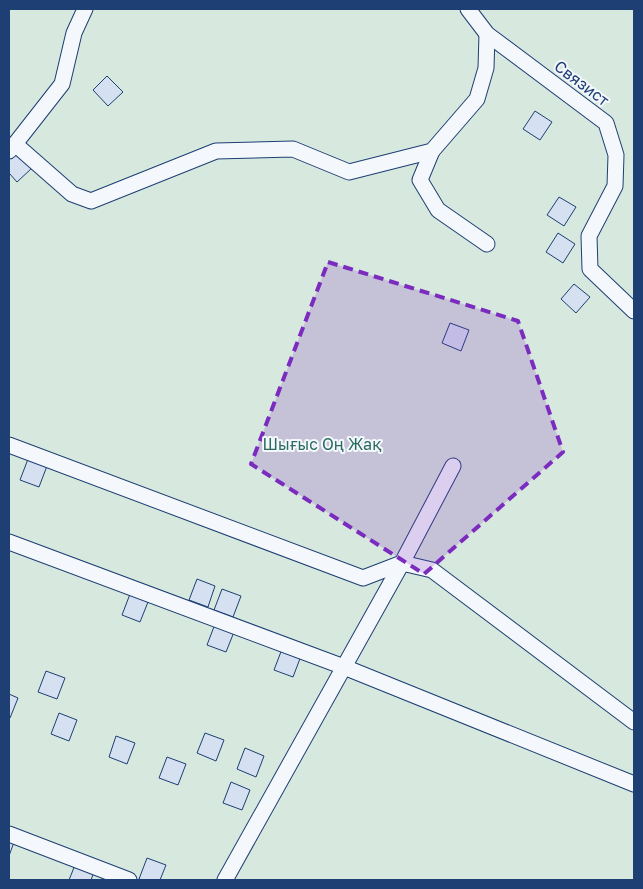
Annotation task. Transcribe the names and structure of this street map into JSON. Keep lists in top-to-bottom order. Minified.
{"streets":{"street":["Связист"]},"parks":["Шығыс Оң Жақ"]}
